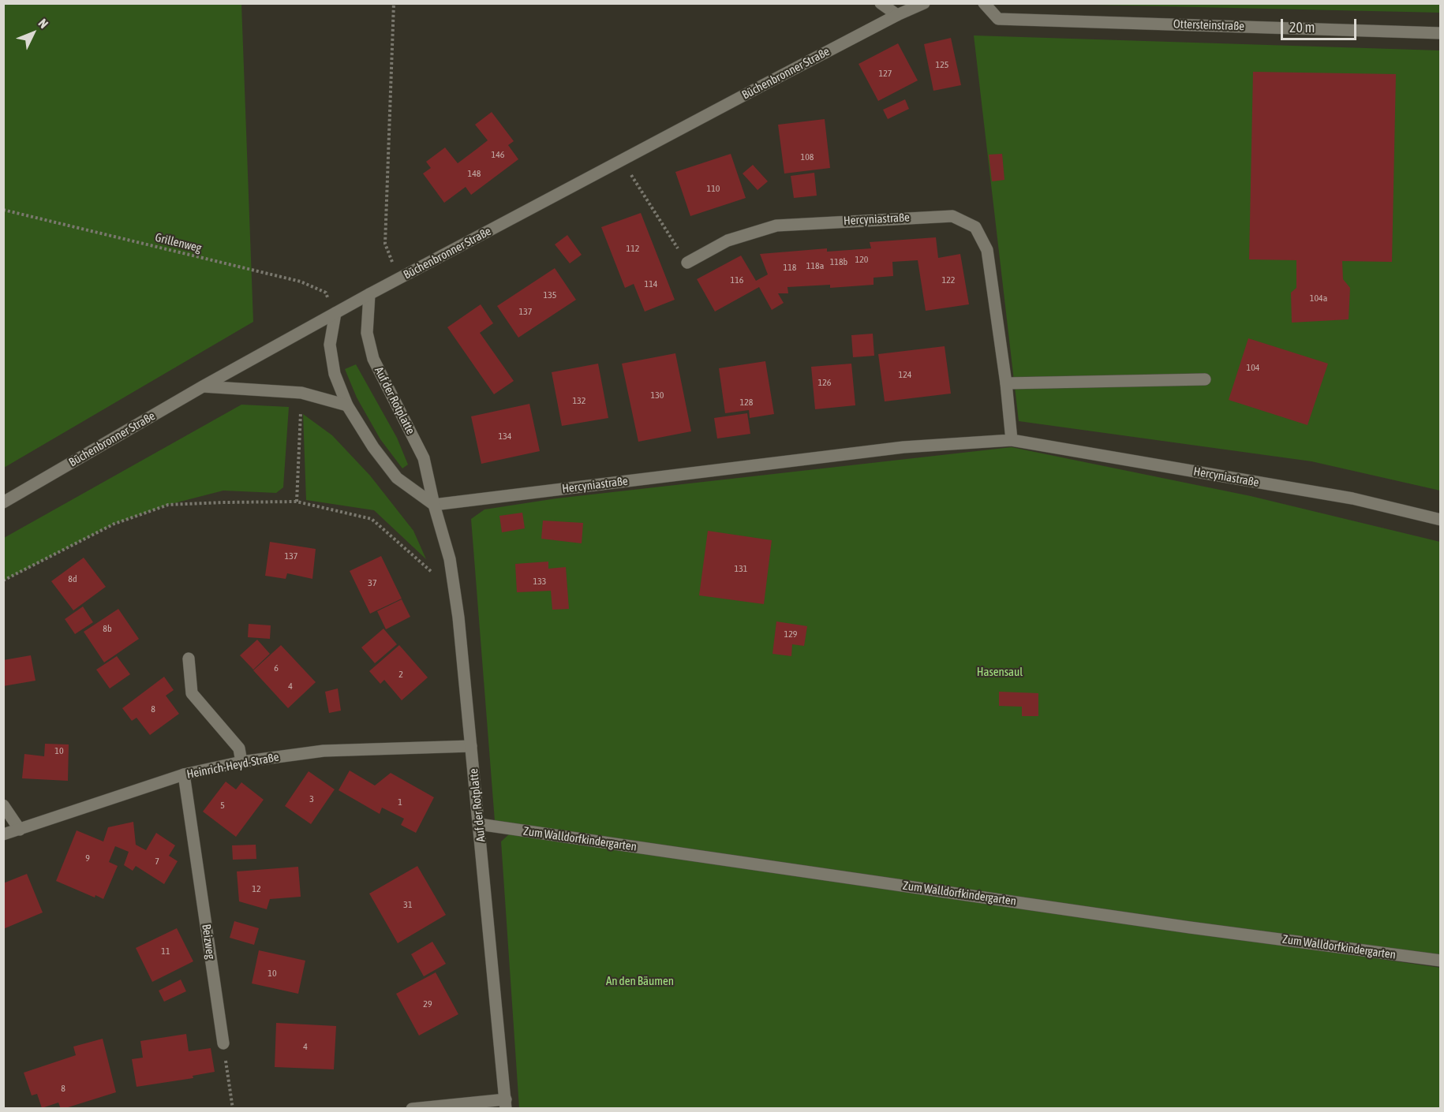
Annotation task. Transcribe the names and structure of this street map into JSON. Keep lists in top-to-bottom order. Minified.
{"streets":{"street":["Ottersteinstraße","Büchenbronner Straße","Hercyniastraße","Auf der Rotplatte","Heinrich-Heyd-Straße","Zum Walldorfkindergarten","Beizweg"],"path":["Grillenweg"]},"crossings":[["Büchenbronner Straße","Grillenweg"],["Büchenbronner Straße","Auf der Rotplatte"],["Hercyniastraße","Auf der Rotplatte"],["Auf der Rotplatte","Heinrich-Heyd-Straße"],["Auf der Rotplatte","Zum Walldorfkindergarten"],["Heinrich-Heyd-Straße","Beizweg"]],"parks":["Hasensaul","An den Bäumen"],"house_numbers":["125","127","146","108","148","110","112","120","118b","118a","118","116","122","114","135","104a","137","104","124","126","130","132","128","134","137","131","8d","133","37","8b","129","6","2","4","8","10","3","1","5","9","7","12","31","11","10","29","4","8"],"scale_bar":"20 m","north":"top right"}
